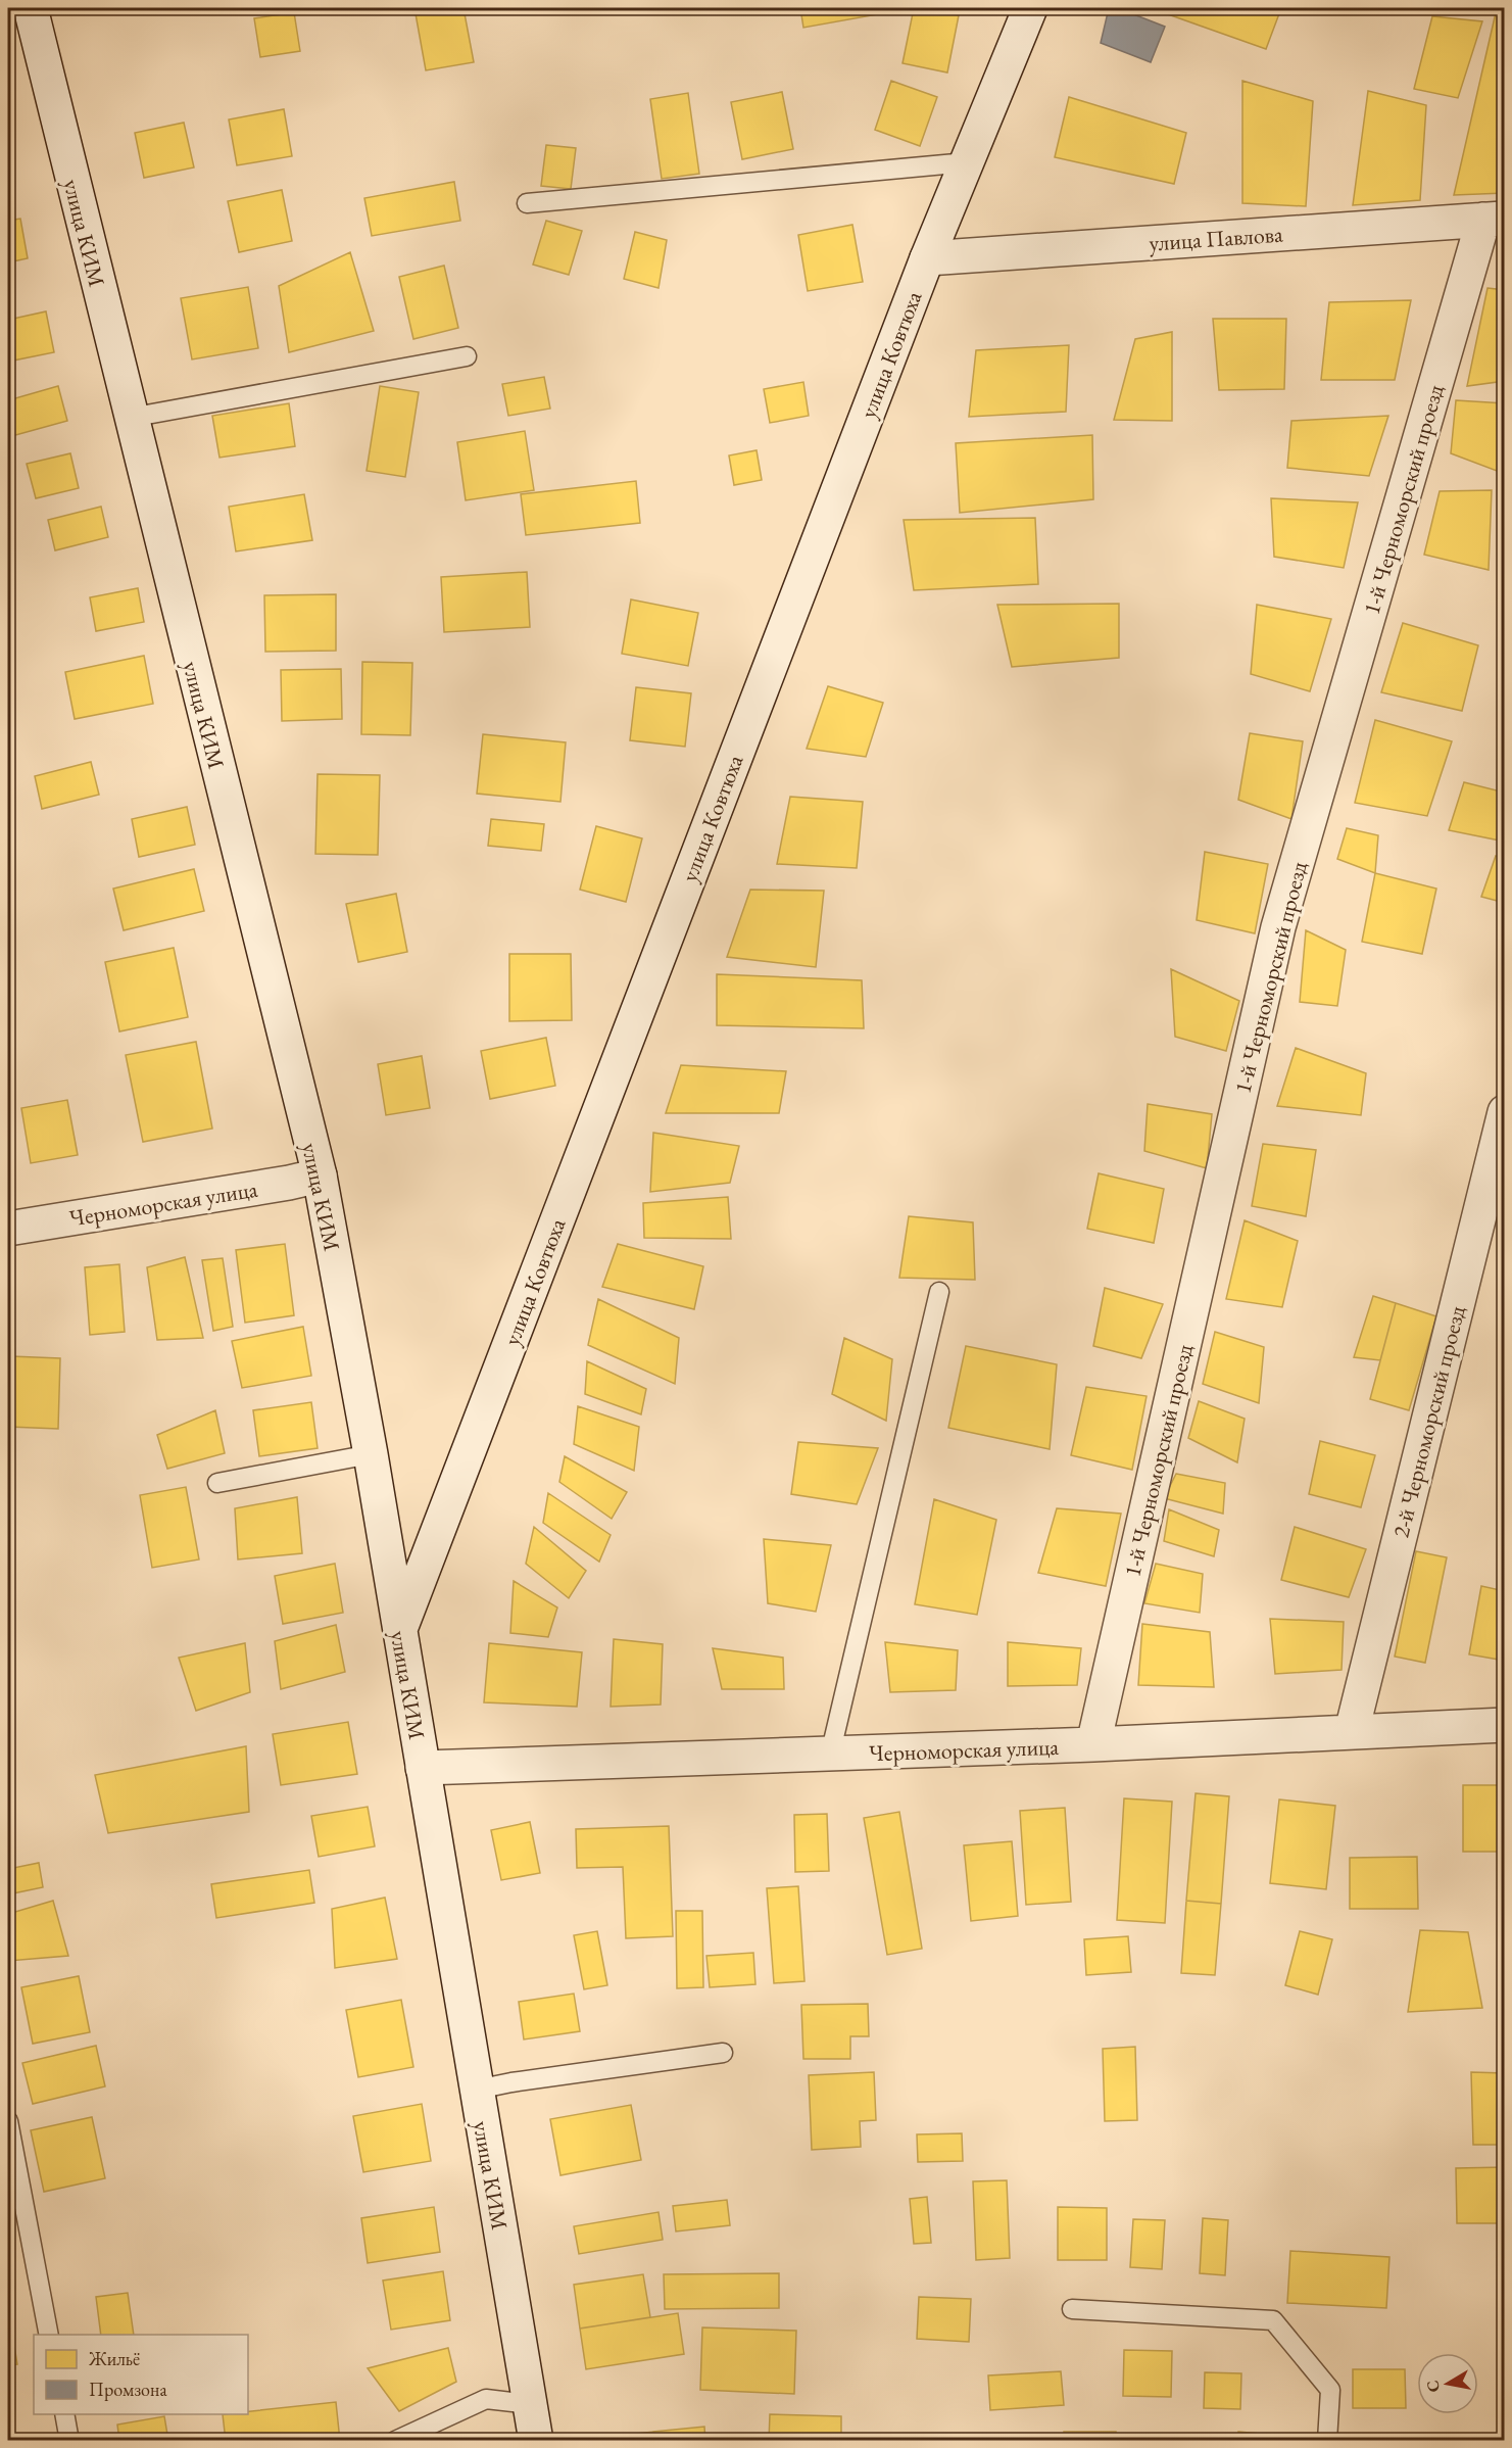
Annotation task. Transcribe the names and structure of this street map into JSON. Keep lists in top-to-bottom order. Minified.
{"streets":{"street":["улица КИМ","улица Павлова","улица Ковтюха","1-й Черноморский проезд","Черноморская улица","2-й Черноморский проезд"]},"crossings":[["улица КИМ","улица Ковтюха"],["улица КИМ","Черноморская улица"],["улица Павлова","улица Ковтюха"],["улица Павлова","1-й Черноморский проезд"],["1-й Черноморский проезд","Черноморская улица"],["Черноморская улица","2-й Черноморский проезд"]],"legend":["Жильё","Промзона"],"north":"left"}
